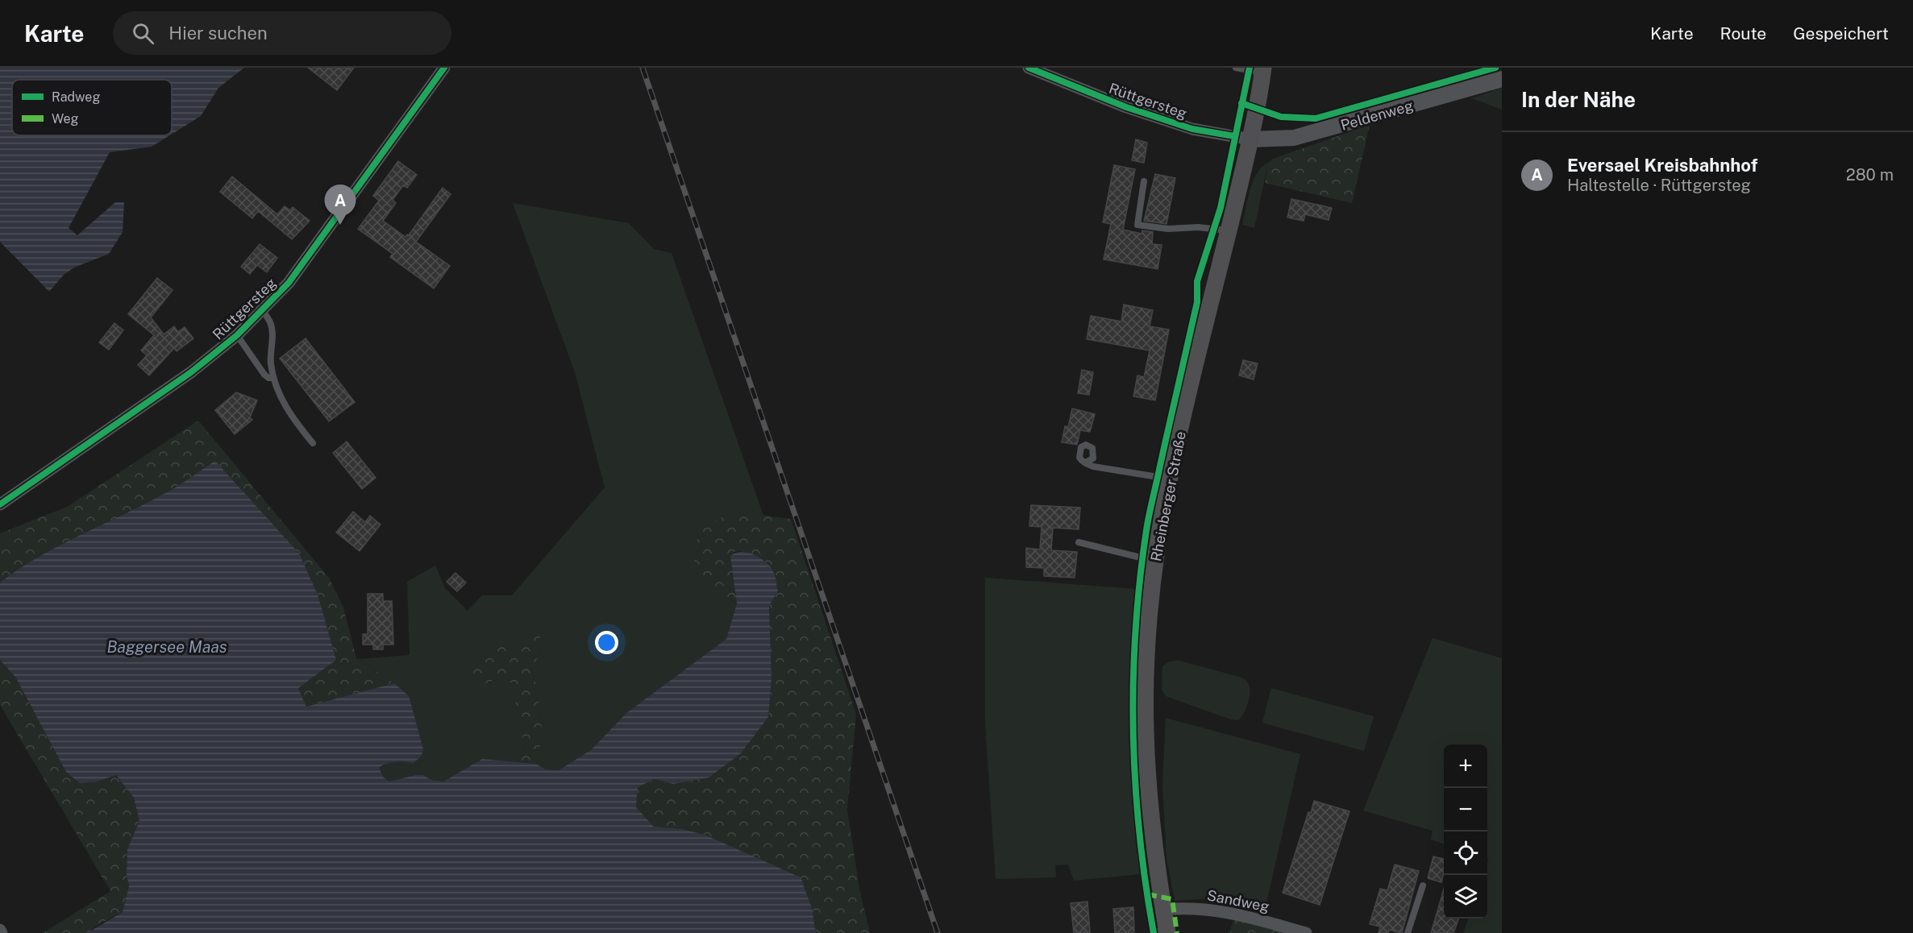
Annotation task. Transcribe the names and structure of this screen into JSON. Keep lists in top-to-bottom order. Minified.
{"streets":{"main road":["Rheinberger Straße"],"street":["Rüttgersteg","Peldenweg","Sandweg"]},"crossings":[["Rüttgersteg","Peldenweg"],["Rüttgersteg","Rheinberger Straße"],["Peldenweg","Rheinberger Straße"],["Rheinberger Straße","Sandweg"]],"water":["Baggersee Maas"],"legend":["Radweg","Weg"],"page":{"header":"Karte","search":"Hier suchen","nav":["Karte","Route","Gespeichert"],"heading":"In der Nähe","list":[{"mark":"A","name":"Eversael Kreisbahnhof","note":"Haltestelle · Rüttgersteg","value":"280 m"}],"pins":"A","map_buttons":["+","−"]}}
